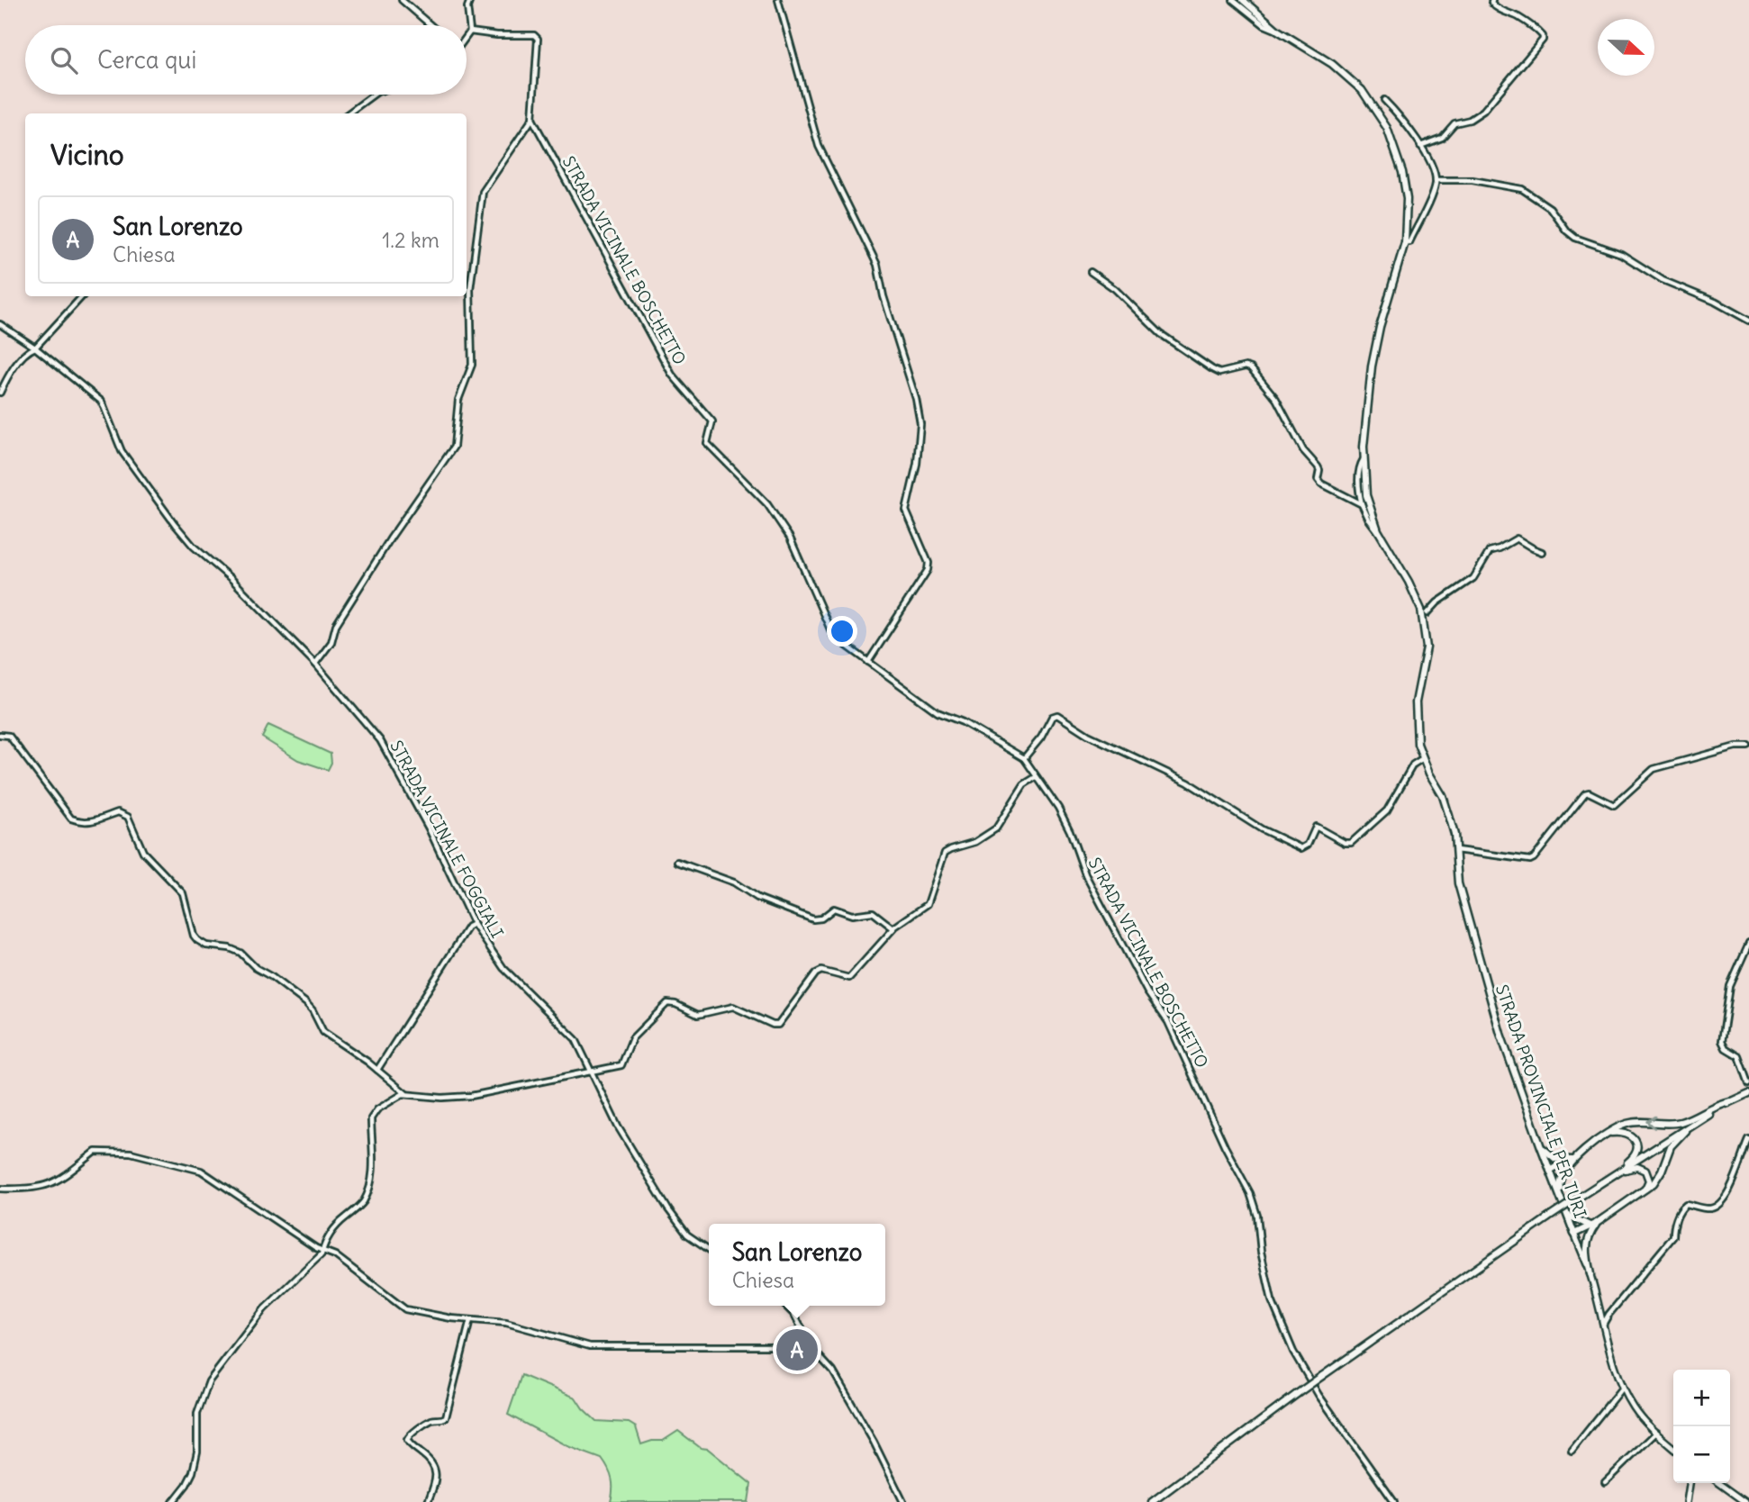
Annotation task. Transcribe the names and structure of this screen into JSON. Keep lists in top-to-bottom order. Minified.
{"streets":{"main road":["STRADA PROVINCIALE PER TURI"],"street":["STRADA VICINALE BOSCHETTO","STRADA VICINALE FOGGIALI"]},"north":"right","page":{"search":"Cerca qui","heading":"Vicino","list":[{"mark":"A","name":"San Lorenzo","note":"Chiesa","value":"1.2 km"}],"popup":["San Lorenzo","Chiesa"],"pins":"A","map_buttons":["+","−"]}}
